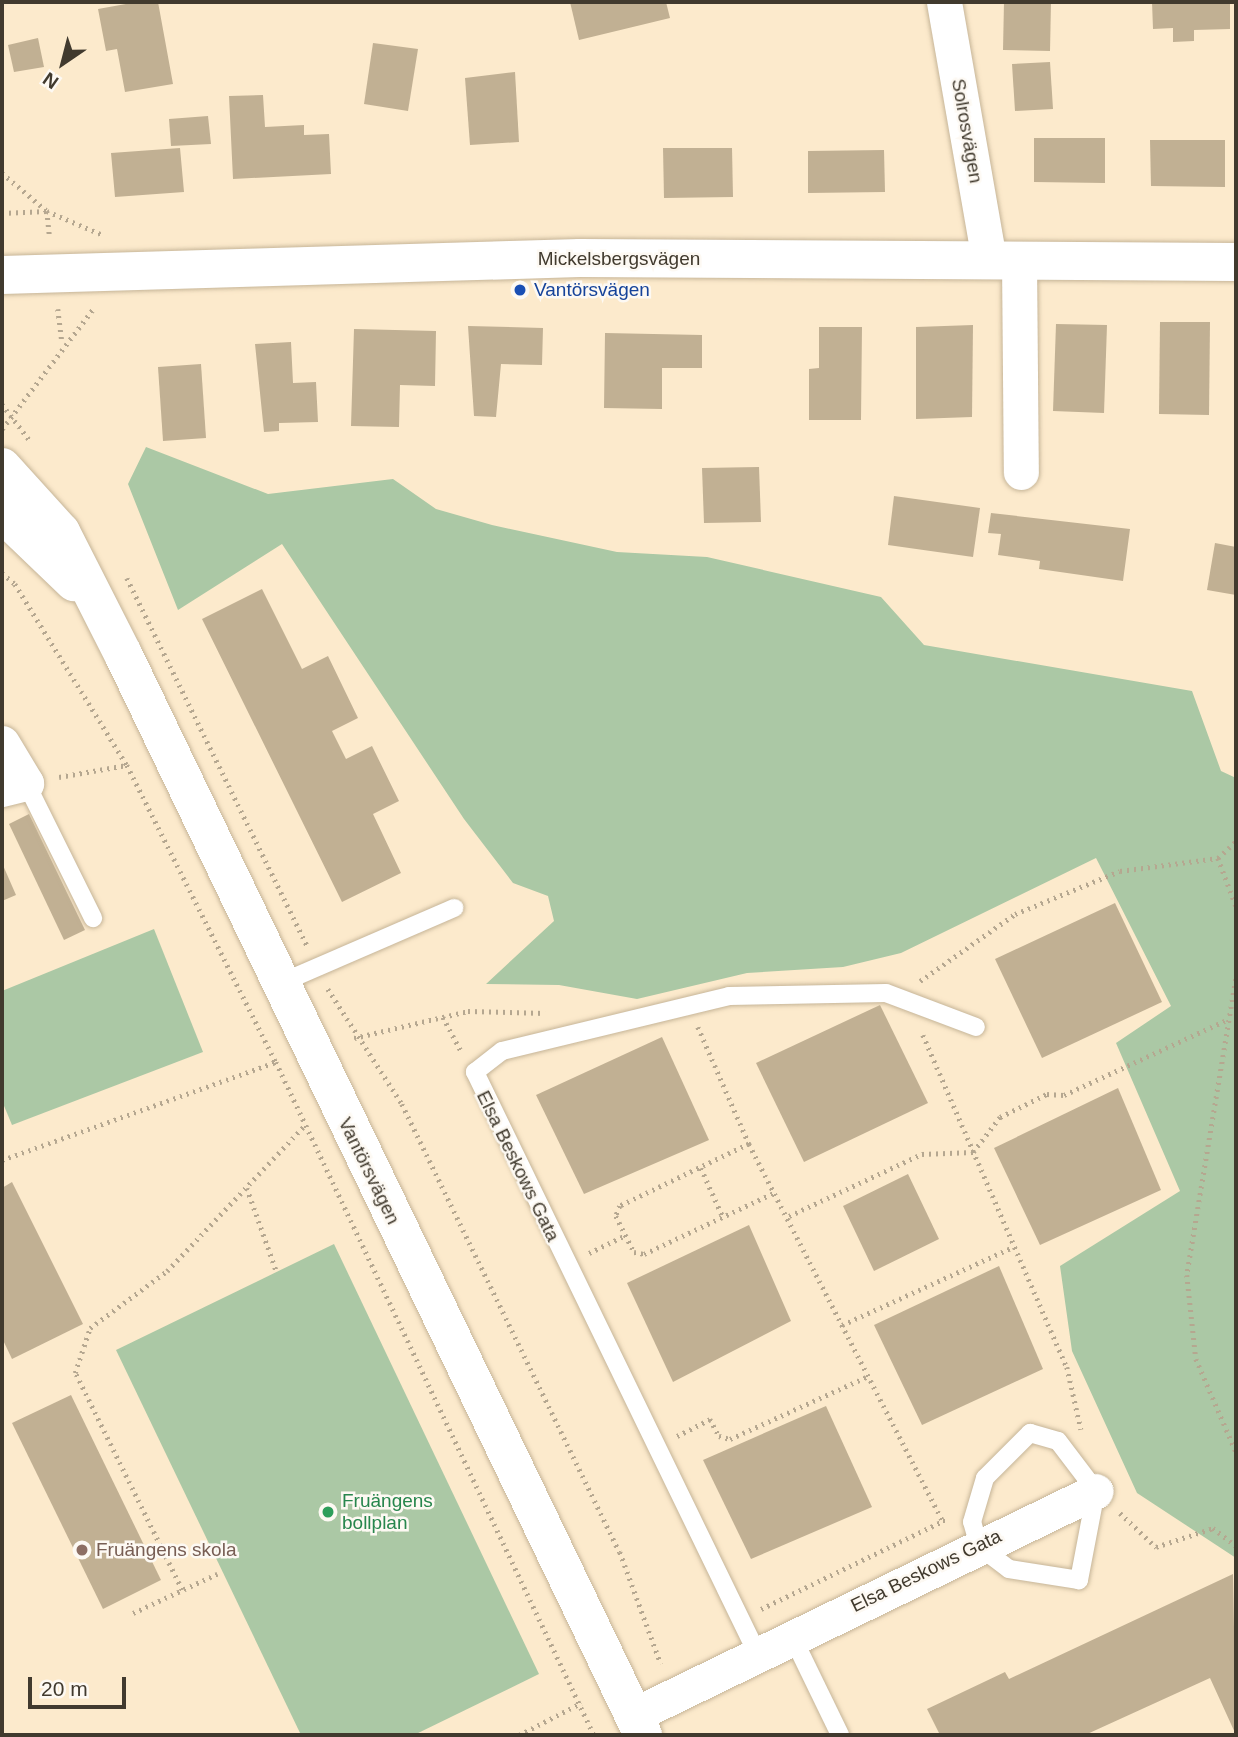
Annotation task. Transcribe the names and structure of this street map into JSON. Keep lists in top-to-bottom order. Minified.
{"streets":{"street":["Solrosvägen","Mickelsbergsvägen","Elsa Beskows Gata","Vantörsvägen"]},"crossings":[["Solrosvägen","Mickelsbergsvägen"],["Elsa Beskows Gata","Vantörsvägen"]],"places":["Vantörsvägen","Fruängens bollplan","Fruängens skola"],"scale_bar":"20 m","north":"bottom left"}
